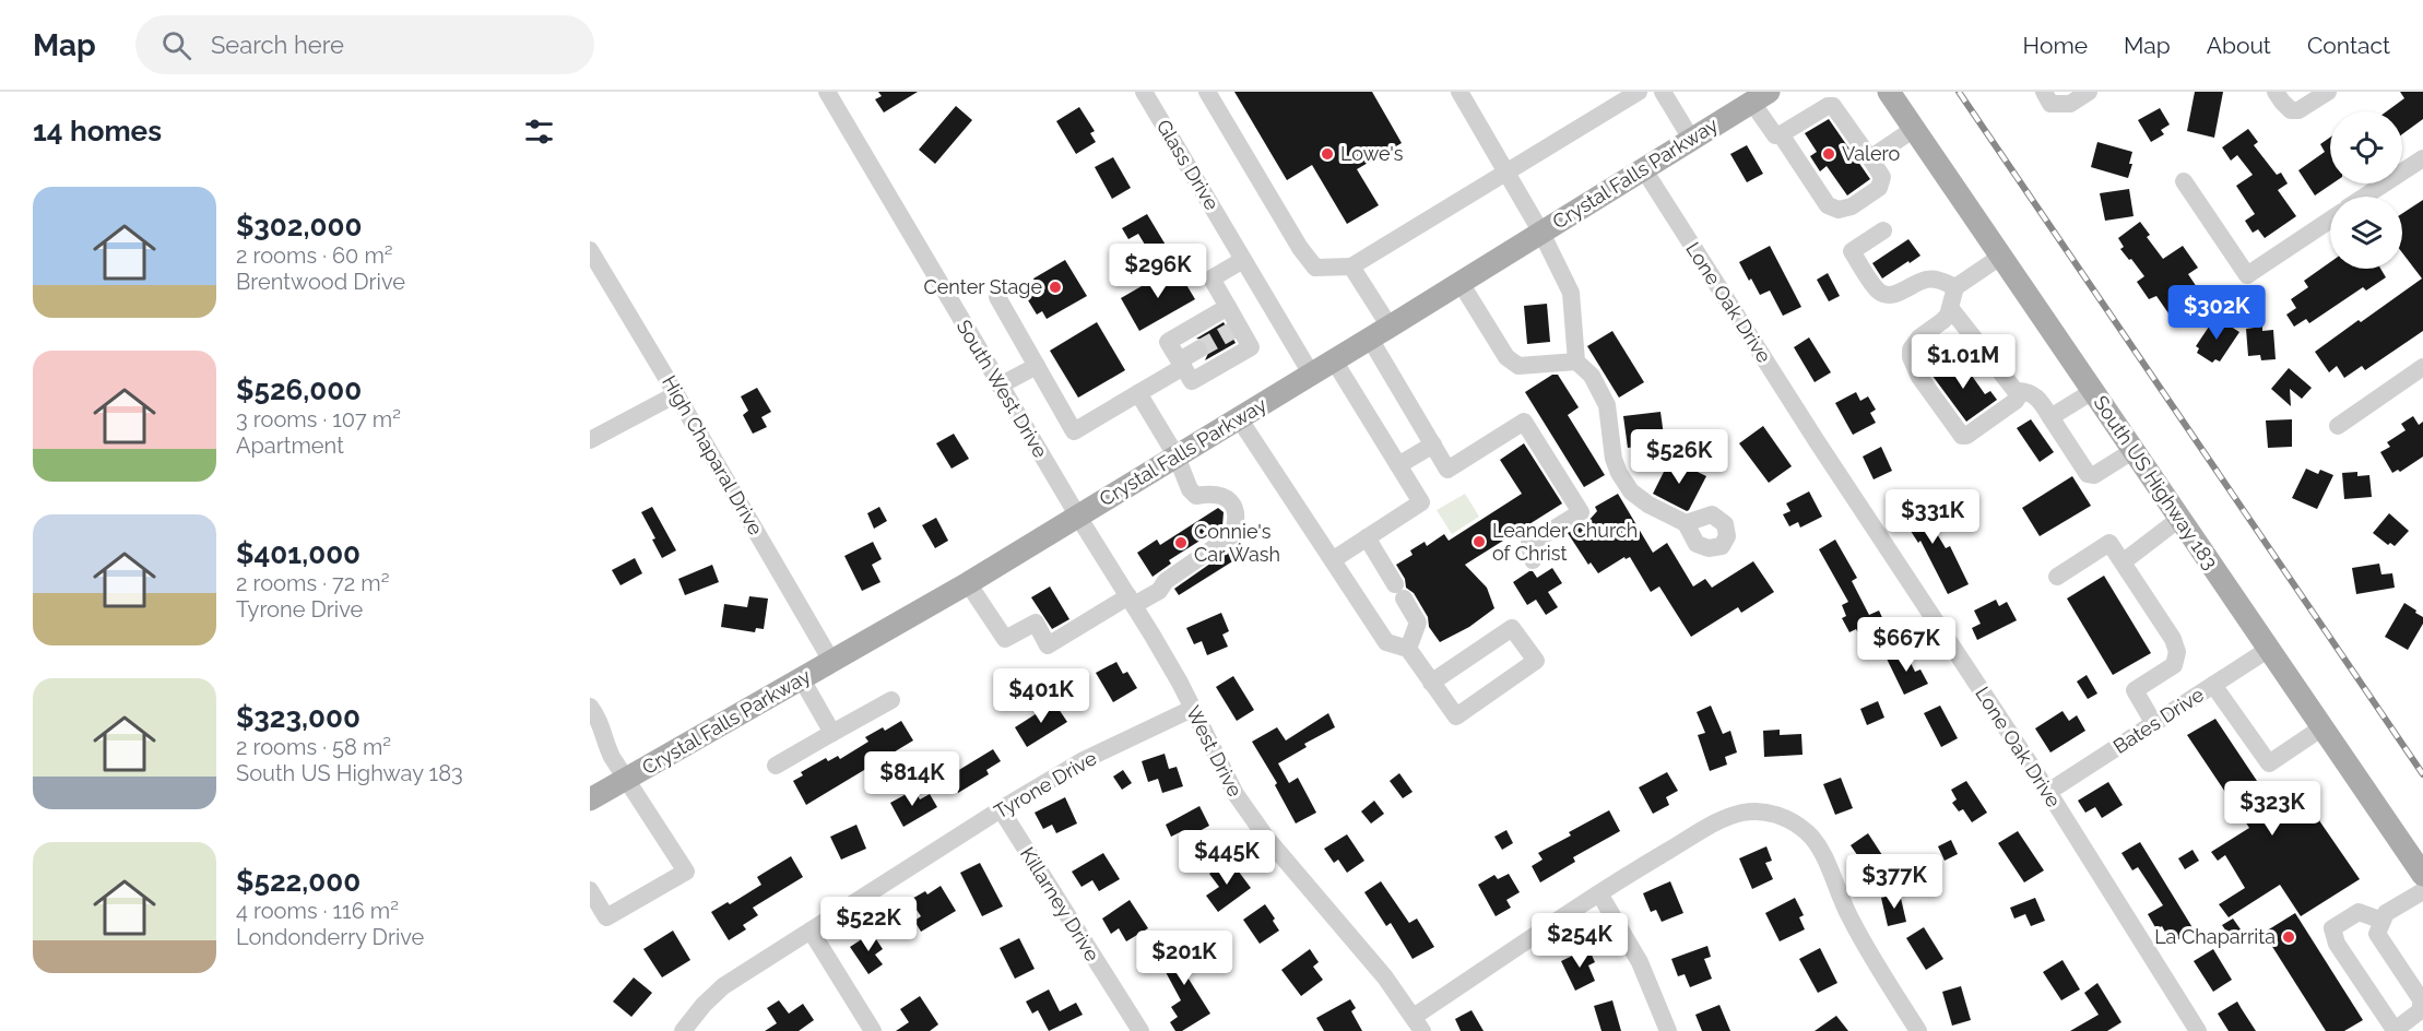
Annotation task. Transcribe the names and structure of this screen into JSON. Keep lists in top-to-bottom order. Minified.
{"streets":{"main road":["Crystal Falls Parkway","South US Highway 183"],"street":["Glass Drive","Lone Oak Drive","South West Drive","High Chaparal Drive","Bates Drive","West Drive","Tyrone Drive","Killarney Drive"]},"crossings":[["Glass Drive","Crystal Falls Parkway"],["Crystal Falls Parkway","Lone Oak Drive"],["Crystal Falls Parkway","South West Drive"],["Crystal Falls Parkway","High Chaparal Drive"],["Crystal Falls Parkway","West Drive"],["Lone Oak Drive","Bates Drive"],["South West Drive","West Drive"],["South US Highway 183","Bates Drive"],["West Drive","Tyrone Drive"],["Tyrone Drive","Killarney Drive"]],"places":["Lowe's","Valero","Center Stage","Leander Church of Christ","Connie's Car Wash","La Chaparrita"],"page":{"header":"Map","search":"Search here","nav":["Home","Map","About","Contact"],"heading":"14 homes","list":[{"name":"$302,000","note":"2 rooms · 60 m² · Brentwood Drive"},{"name":"$526,000","note":"3 rooms · 107 m² · Apartment"},{"name":"$401,000","note":"2 rooms · 72 m² · Tyrone Drive"},{"name":"$323,000","note":"2 rooms · 58 m² · South US Highway 183"},{"name":"$522,000","note":"4 rooms · 116 m² · Londonderry Drive"}],"price":["$296K","$302K","$1.01M","$526K","$331K","$667K","$401K","$814K","$323K","$445K","$377K","$522K","$254K","$201K"]}}
